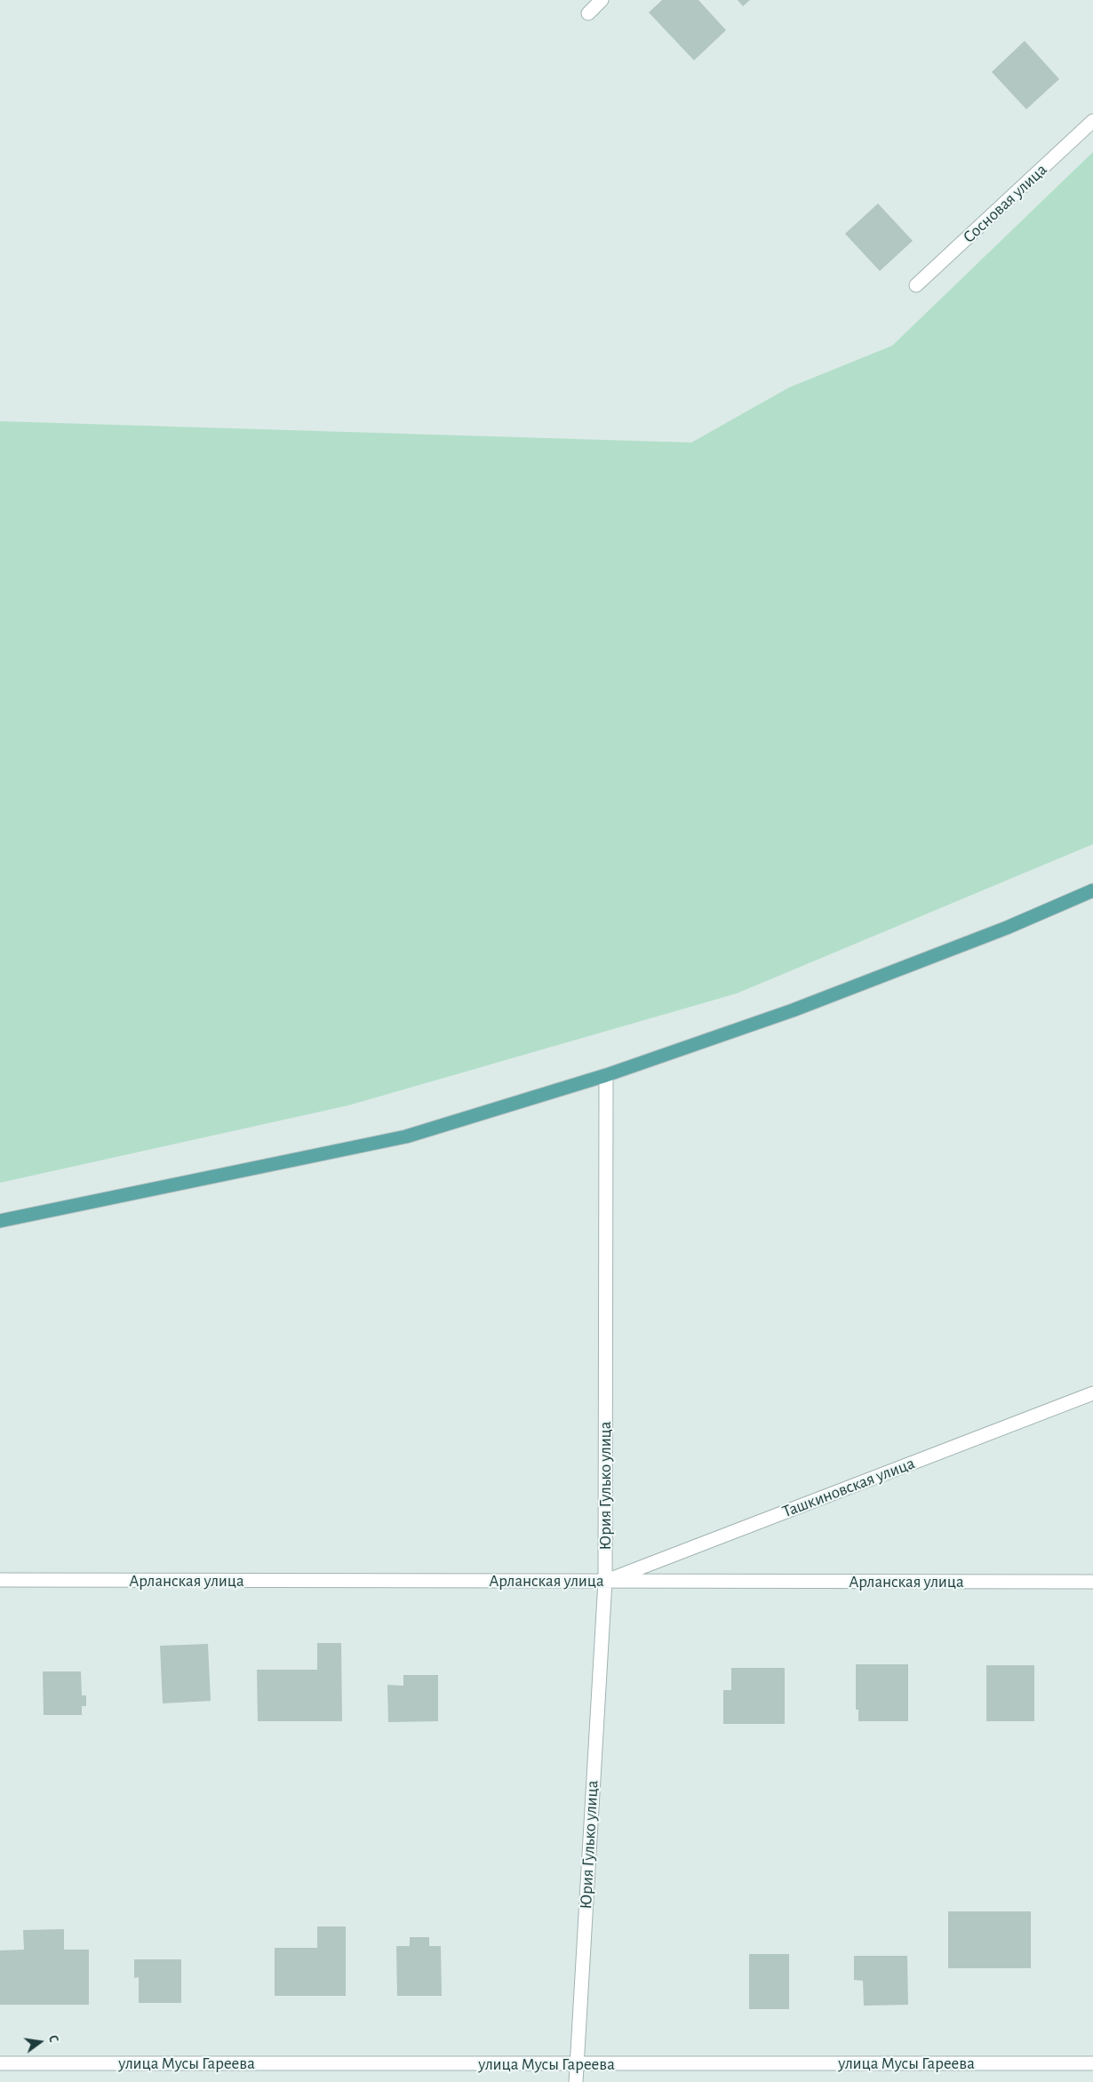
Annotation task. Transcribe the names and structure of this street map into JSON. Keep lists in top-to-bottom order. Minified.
{"streets":{"street":["Сосновая улица","Юрия Гулько улица","Ташкиновская улица","Арланская улица","улица Мусы Гареева"]},"crossings":[["Юрия Гулько улица","Ташкиновская улица"],["Юрия Гулько улица","Арланская улица"],["Юрия Гулько улица","улица Мусы Гареева"],["Ташкиновская улица","Арланская улица"]],"north":"right"}
